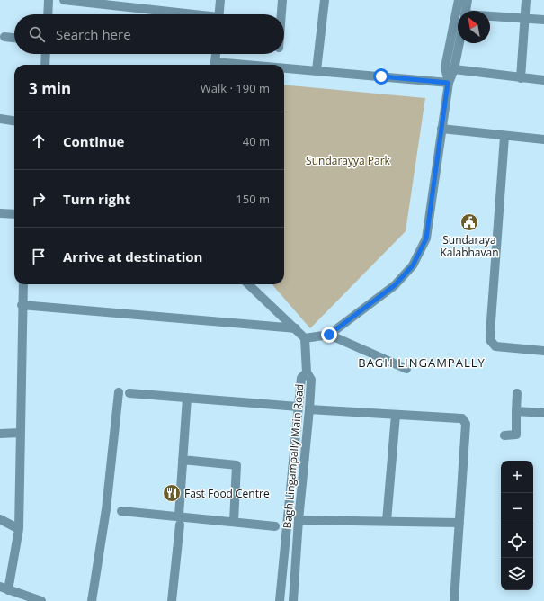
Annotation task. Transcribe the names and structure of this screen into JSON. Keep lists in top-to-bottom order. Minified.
{"streets":{"street":["Bagh Lingampally Main Road"]},"districts":["BAGH LINGAMPALLY"],"parks":["Sundarayya Park"],"places":{"public building":["Sundaraya Kalabhavan"],"restaurant":["Fast Food Centre"]},"north":"top left","page":{"search":"Search here","heading":["3 min","Walk · 190 m"],"list":[["Continue","40 m"],["Turn right","150 m"],"Arrive at destination"],"map_buttons":["+","−"]}}
